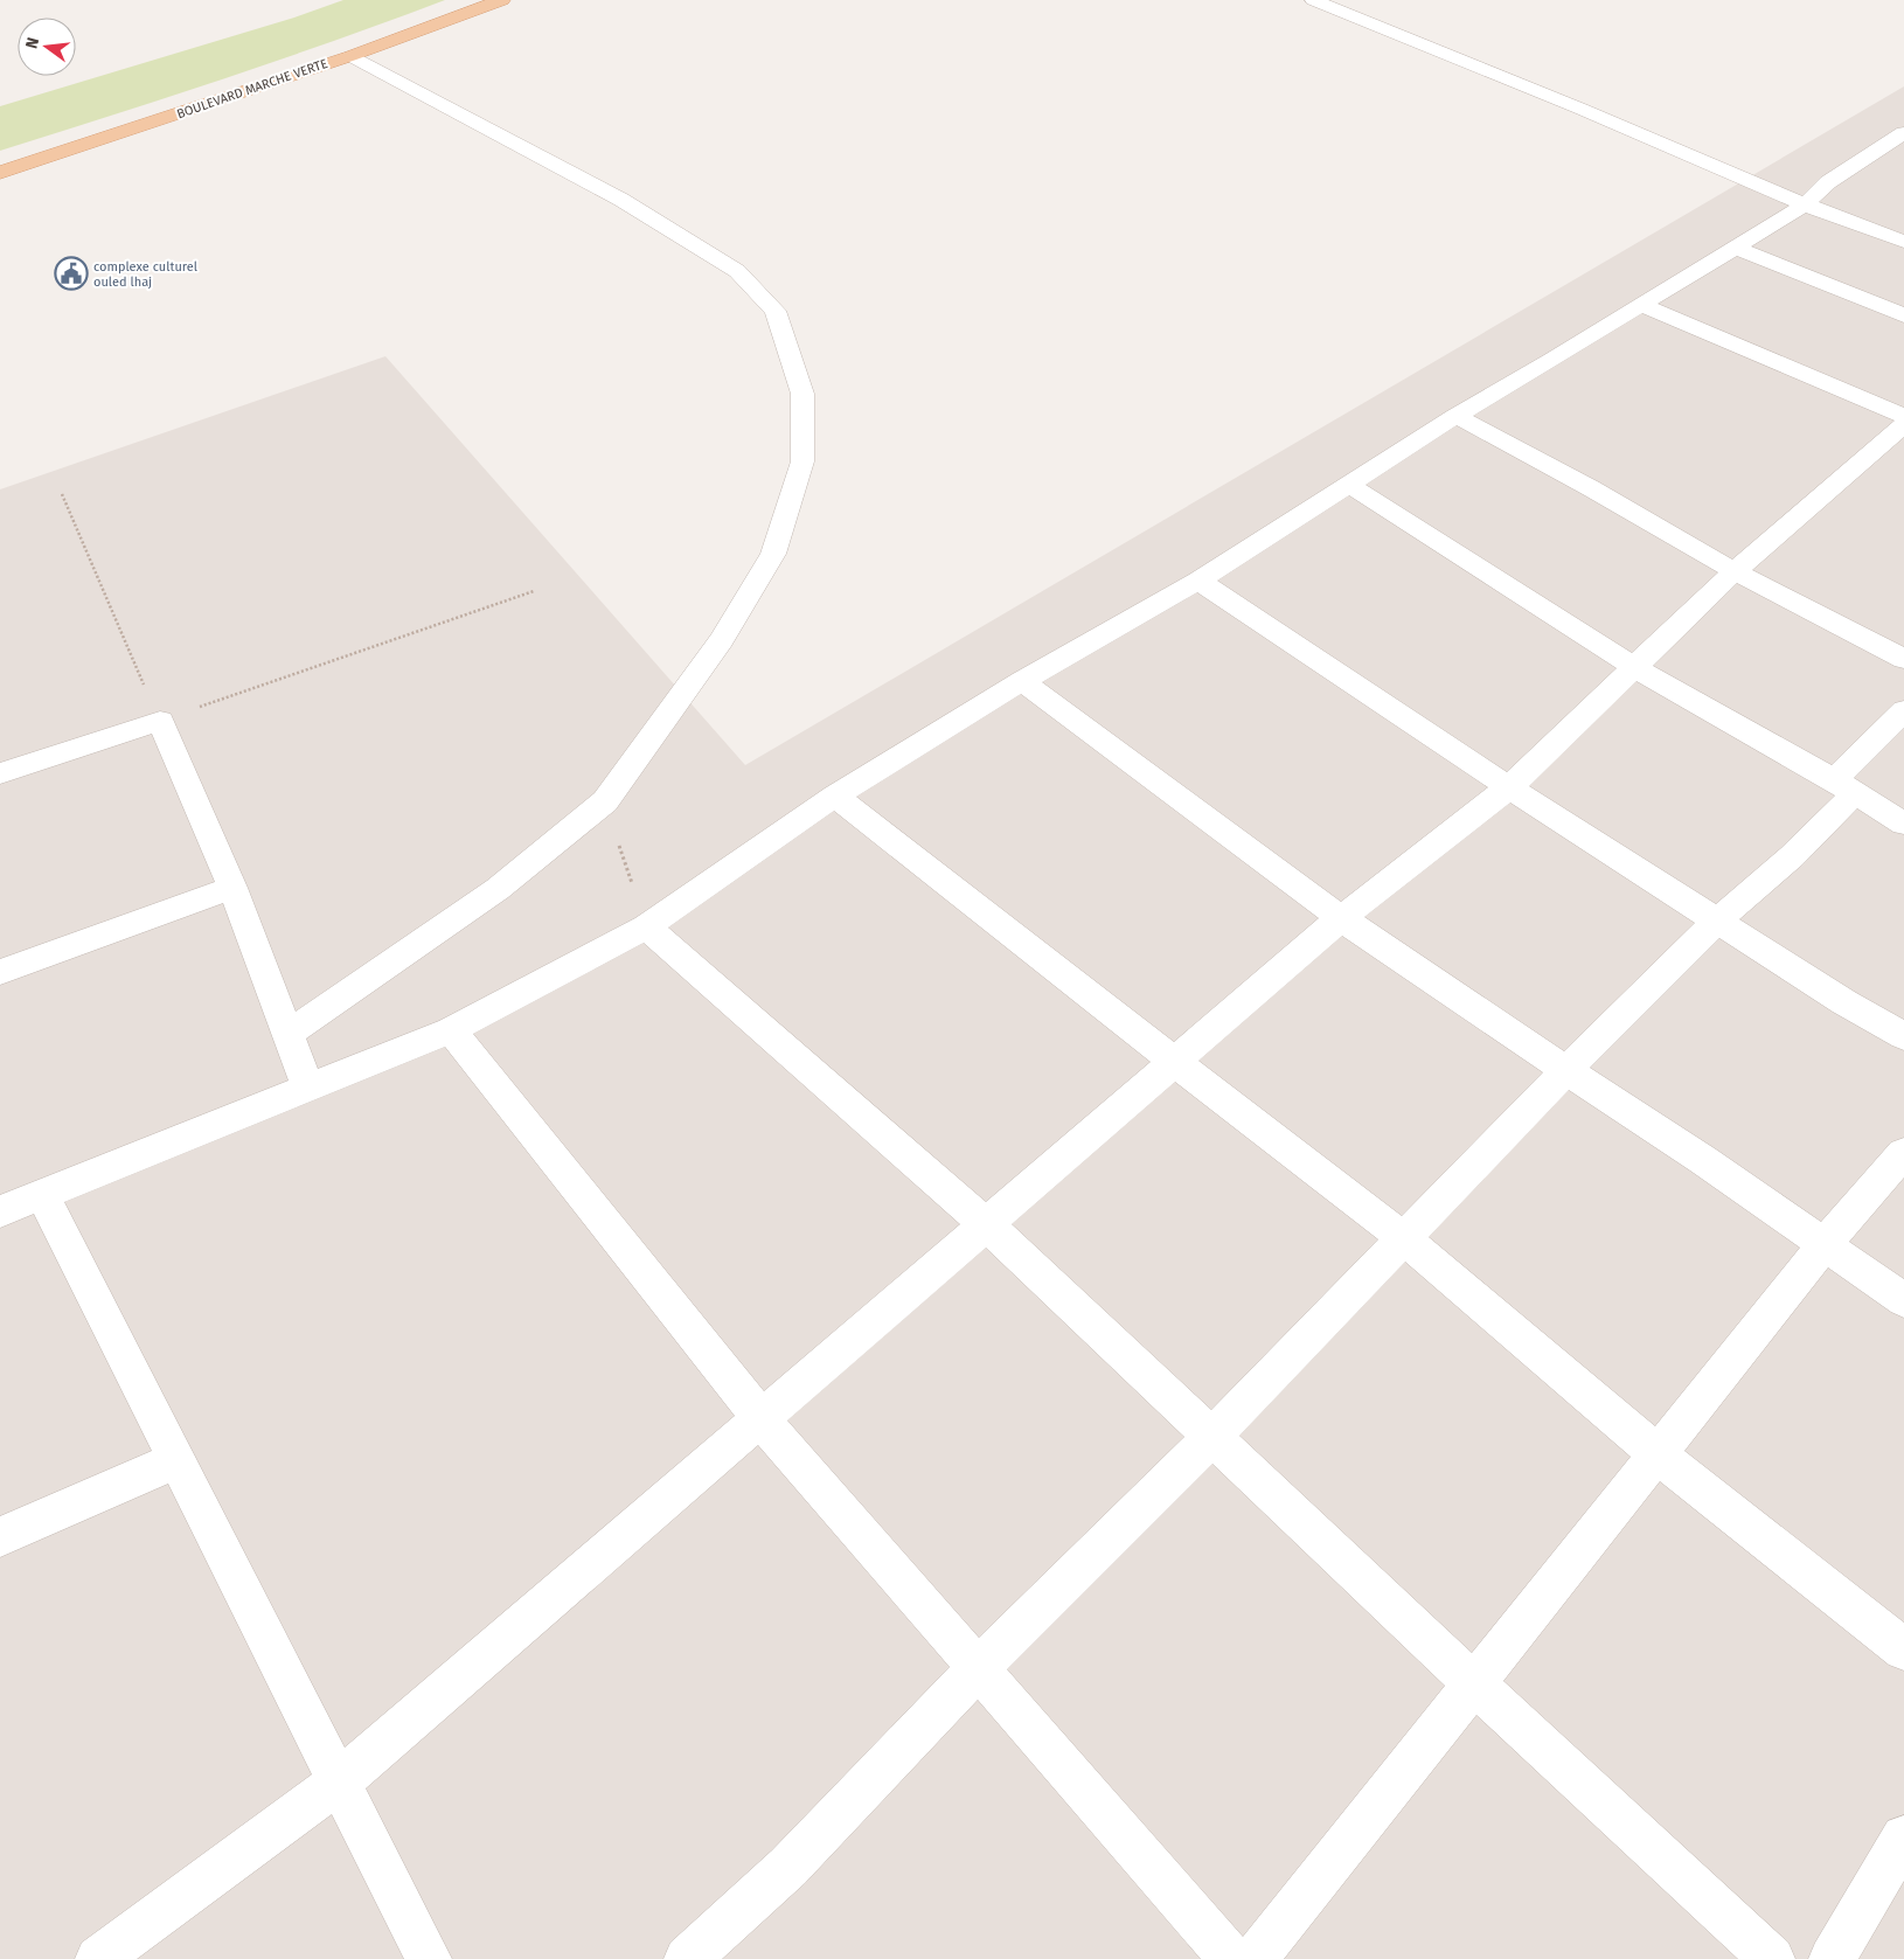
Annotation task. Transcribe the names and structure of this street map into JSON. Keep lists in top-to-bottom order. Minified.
{"streets":{"main road":["BOULEVARD MARCHE VERTE"]},"places":{"public building":["complexe culturel ouled lhaj"]},"north":"left"}
